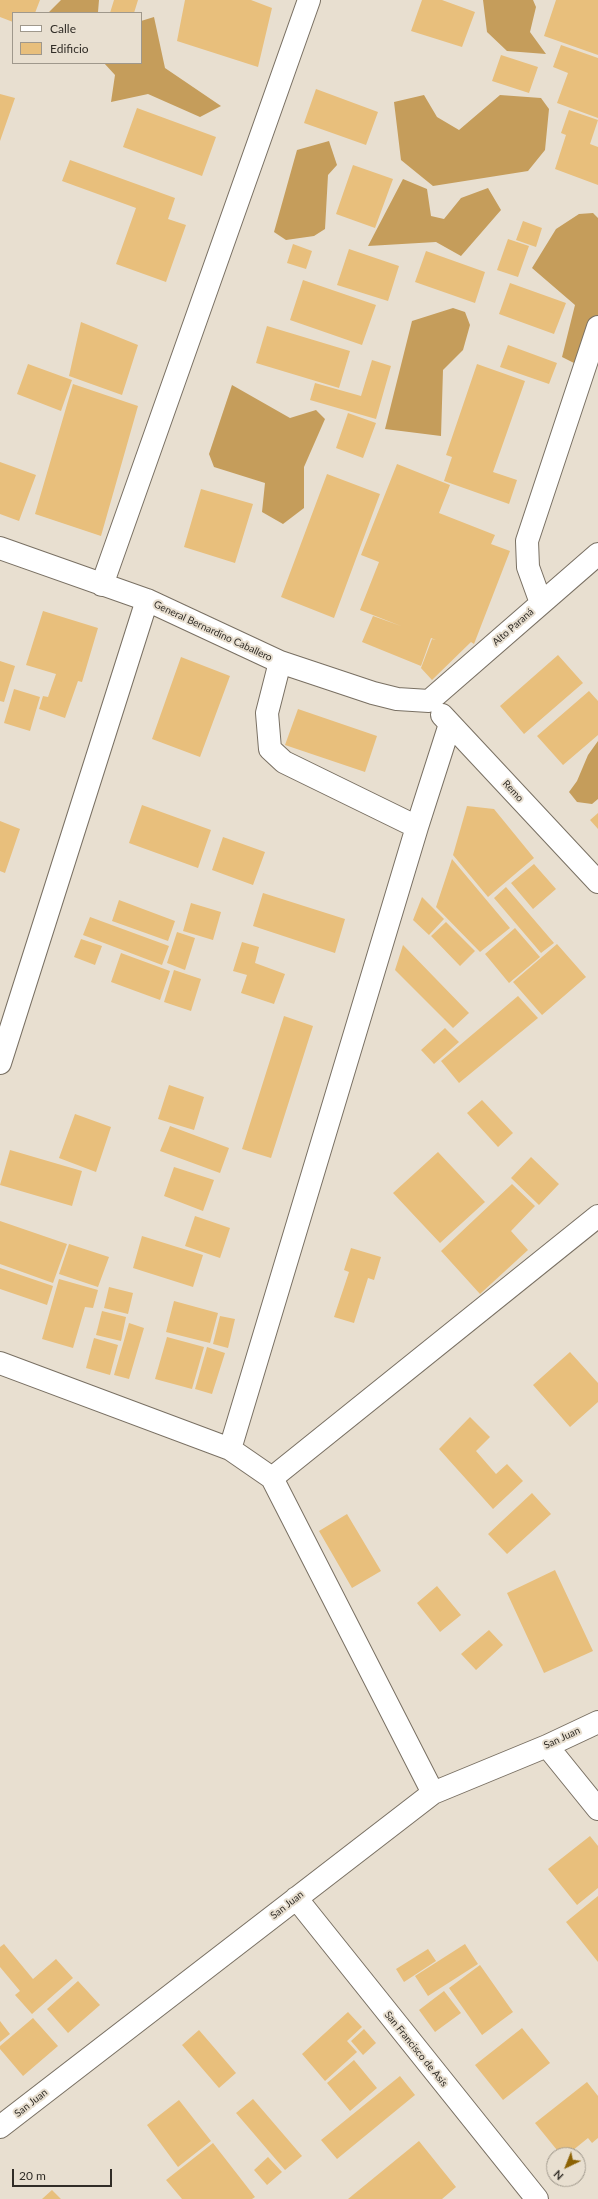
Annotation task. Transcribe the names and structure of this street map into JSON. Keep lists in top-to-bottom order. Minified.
{"streets":{"street":["Alto Paraná","General Bernardino Caballero","Remo","San Juan","San Francisco de Asís"]},"crossings":[["Alto Paraná","General Bernardino Caballero"],["Alto Paraná","Remo"],["General Bernardino Caballero","Remo"],["San Juan","San Francisco de Asís"]],"legend":["Calle","Edificio"],"scale_bar":"20 m","north":"bottom left"}
